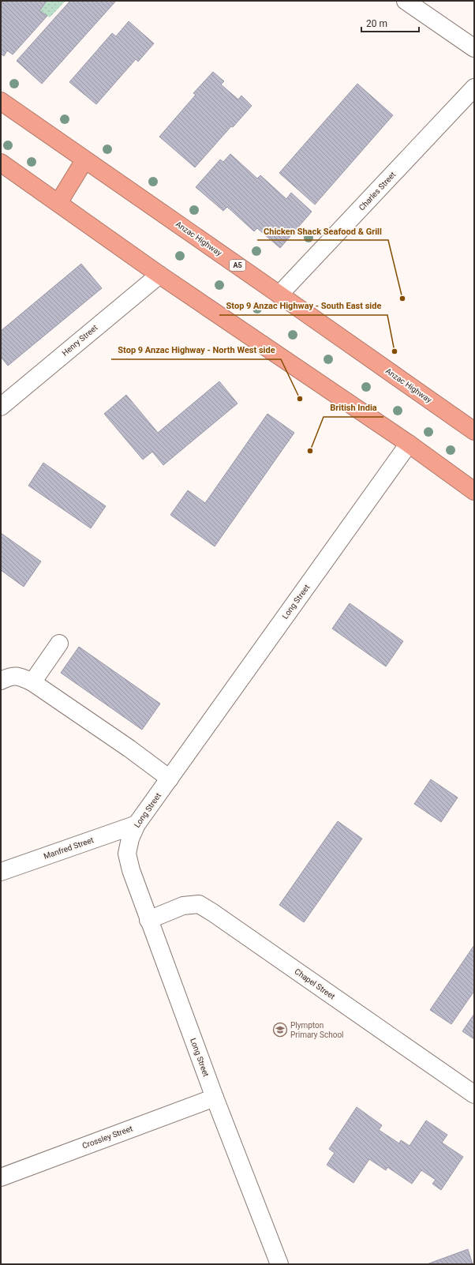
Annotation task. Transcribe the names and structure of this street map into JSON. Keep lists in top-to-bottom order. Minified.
{"streets":{"highway":["Anzac Highway","A5"],"street":["Charles Street","Henry Street","Long Street","Manfred Street","Chapel Street","Crossley Street"]},"crossings":[["Charles Street","Anzac Highway"],["Long Street","Manfred Street"],["Long Street","Chapel Street"],["Long Street","Crossley Street"]],"places":{"other":["Chicken Shack Seafood & Grill","Stop 9 Anzac Highway - South East side","Stop 9 Anzac Highway - North West side","British India"],"school or university":["Plympton Primary School"]},"scale_bar":"20 m"}
